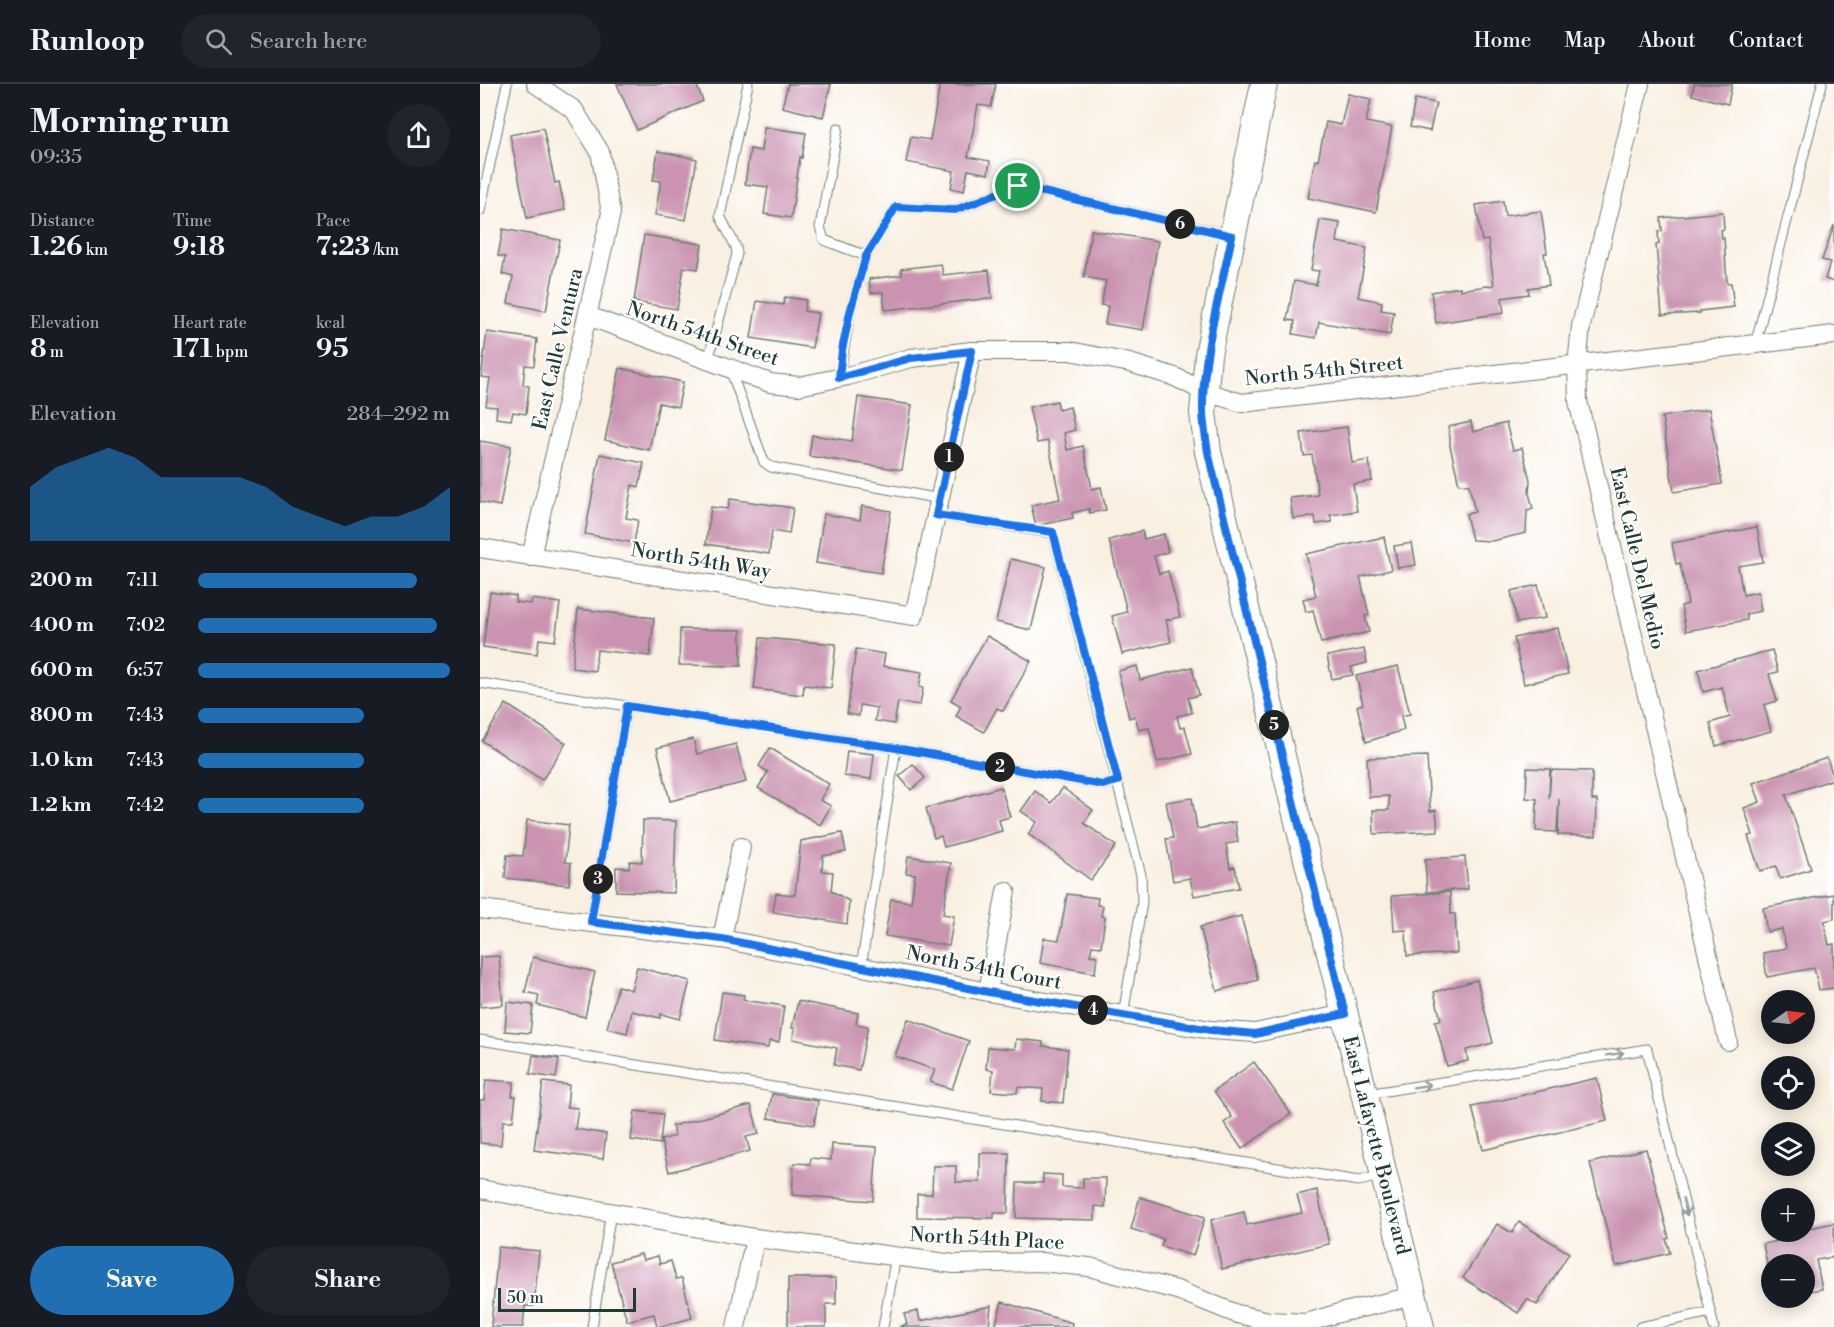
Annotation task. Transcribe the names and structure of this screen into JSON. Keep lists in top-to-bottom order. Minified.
{"streets":{"street":["North 54th Street","East Calle Ventura","East Calle Del Medio","North 54th Way","North 54th Court","East Lafayette Boulevard","North 54th Place"]},"crossings":[["North 54th Street","East Calle Ventura"],["North 54th Street","East Calle Del Medio"],["North 54th Street","East Lafayette Boulevard"],["East Calle Ventura","North 54th Way"],["North 54th Court","East Lafayette Boulevard"],["East Lafayette Boulevard","North 54th Place"]],"scale_bar":"50 m","north":"right","page":{"header":"Runloop","search":"Search here","nav":["Home","Map","About","Contact"],"heading":["Morning run","09:35"],"stats":[["Distance","1.26 km"],["Time","9:18"],["Pace","7:23 /km"],["Elevation","8 m"],["Heart rate","171 bpm"],["kcal","95"]],"pins":["6","1","5","2","3","4"],"chart":["Elevation","284–292 m"],"list":[{"name":"200 m","note":"7:11"},{"name":"400 m","note":"7:02"},{"name":"600 m","note":"6:57"},{"name":"800 m","note":"7:43"},{"name":"1.0 km","note":"7:43"},{"name":"1.2 km","note":"7:42"}],"map_buttons":["+","−"],"buttons":["Save","Share"],"scale":"50 m"}}
